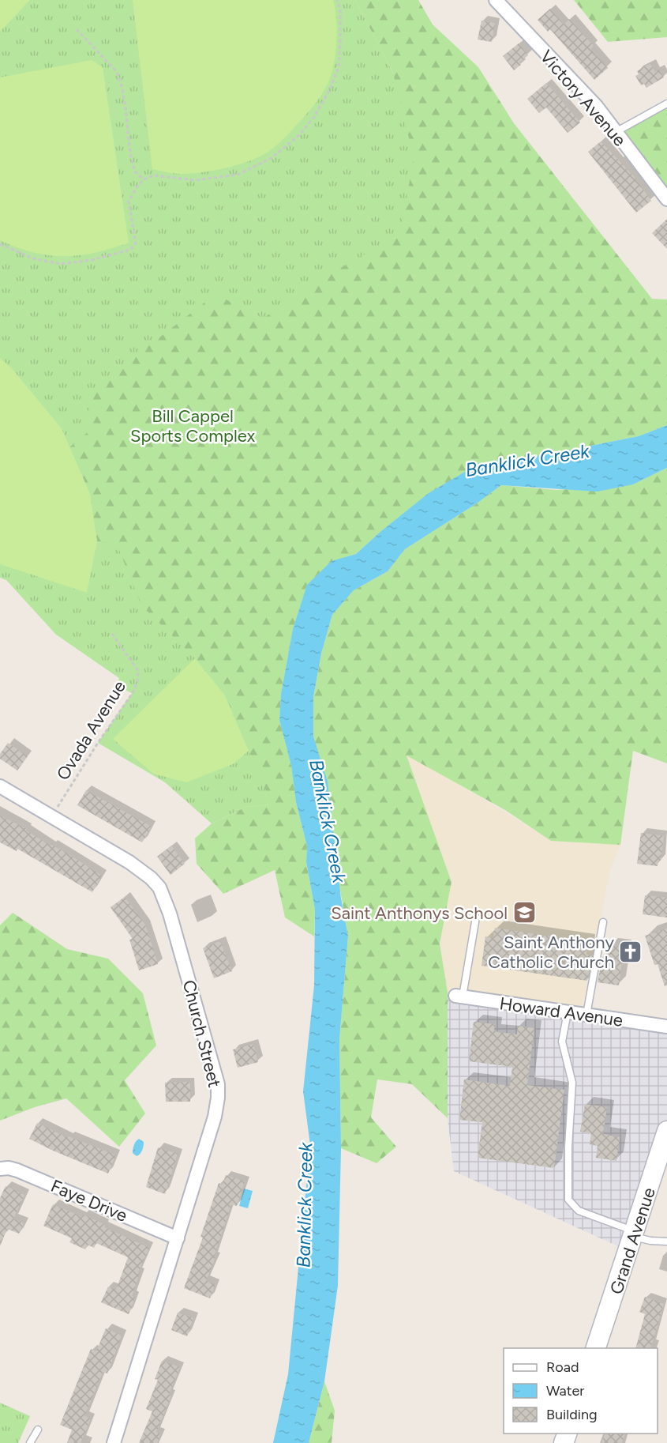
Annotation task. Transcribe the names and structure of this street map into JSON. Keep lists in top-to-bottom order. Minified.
{"streets":{"street":["Victory Avenue","Howard Avenue","Church Street","Faye Drive","Grand Avenue"],"path":["Ovada Avenue"]},"crossings":[["Ovada Avenue","Church Street"],["Church Street","Faye Drive"]],"water":["Banklick Creek"],"parks":["Bill Cappel Sports Complex"],"places":{"school or university":["Saint Anthonys School"],"church":["Saint Anthony Catholic Church"]},"legend":["Road","Water","Building"]}
